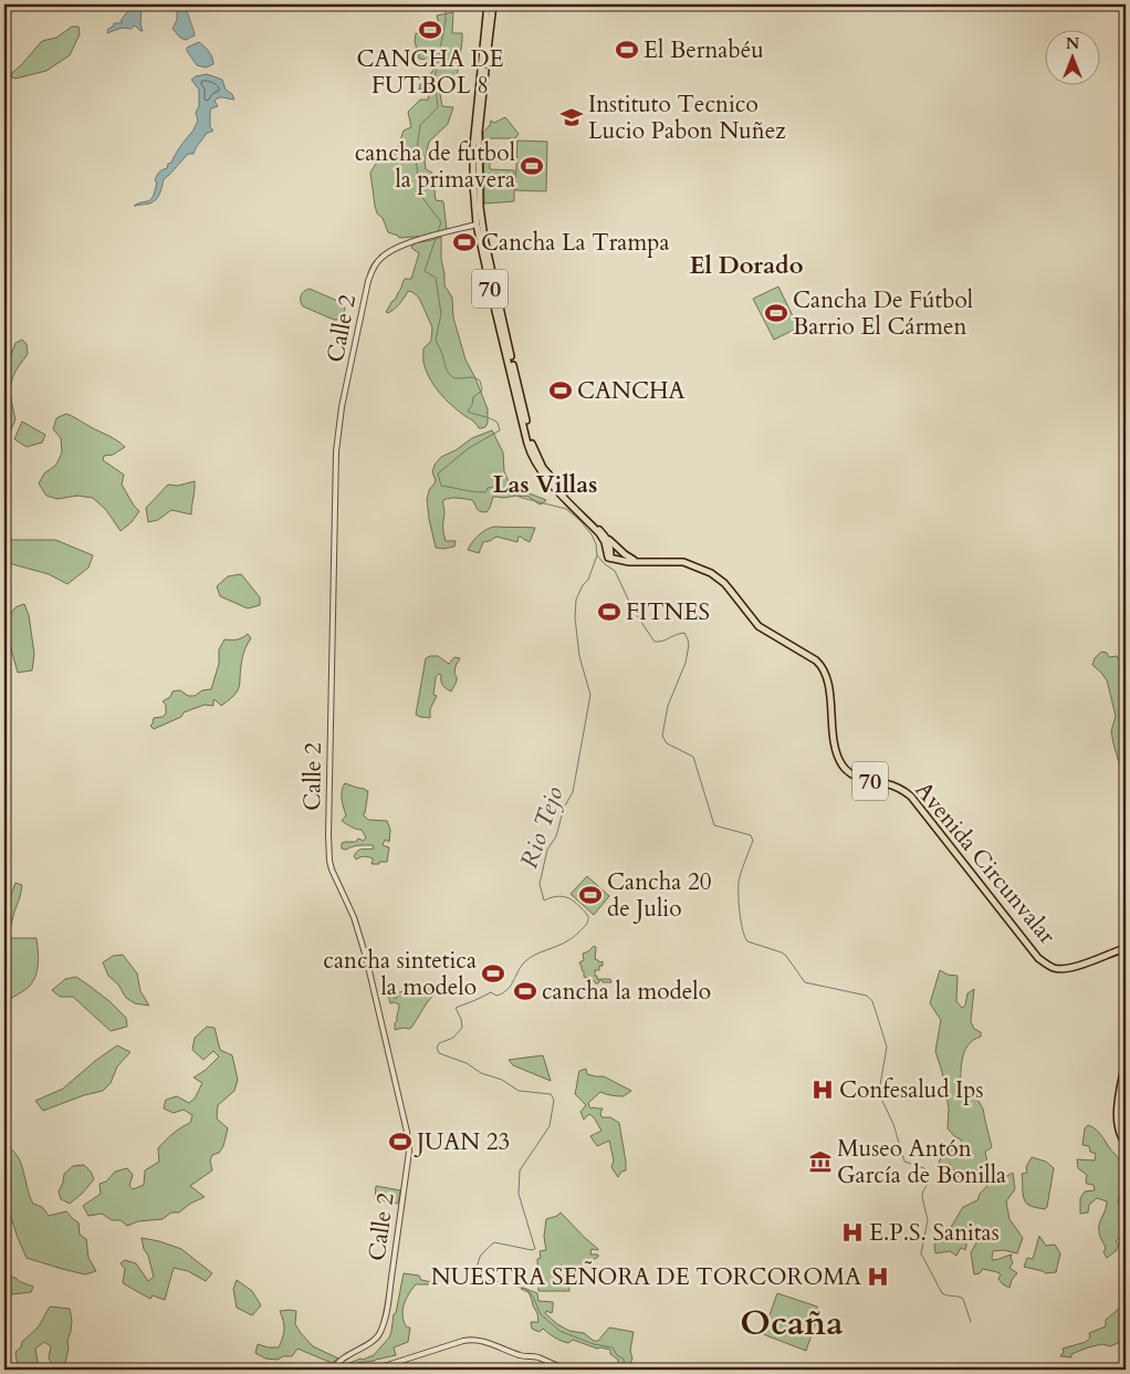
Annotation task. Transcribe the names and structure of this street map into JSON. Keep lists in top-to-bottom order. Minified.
{"streets":{"main road":["70","Avenida Circunvalar"],"street":["Calle 2"]},"crossings":[["70","Calle 2"],["70","Avenida Circunvalar"]],"districts":["El Dorado","Las Villas","Ocaña"],"water":["Rio Tejo"],"places":{"sports":["CANCHA DE FUTBOL 8","El Bernabéu","cancha de futbol la primavera","Cancha La Trampa","Cancha De Fútbol Barrio El Cármen","CANCHA","FITNES","Cancha 20 de Julio","cancha sintetica la modelo","cancha la modelo","JUAN 23"],"school or university":["Instituto Tecnico Lucio Pabon Nuñez"],"hospital":["Confesalud Ips","E.P.S. Sanitas","NUESTRA SEÑORA DE TORCOROMA"],"museum":["Museo Antón García de Bonilla"]},"north":"top"}
